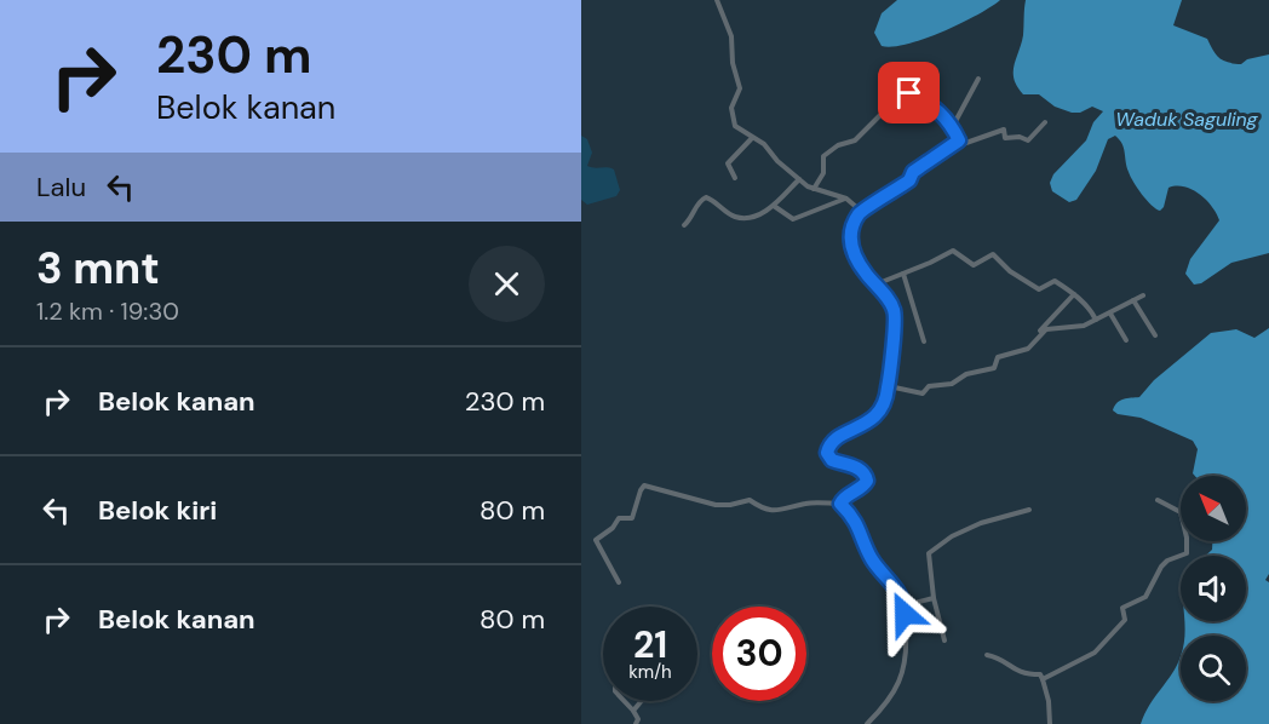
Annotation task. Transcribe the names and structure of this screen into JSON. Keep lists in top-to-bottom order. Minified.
{"water":["Waduk Saguling"],"north":"top left","page":{"turn":["230 m","Belok kanan"],"then":"Lalu","heading":["3 mnt","1.2 km · 19:30"],"list":[{"name":"Belok kanan","value":"230 m"},{"name":"Belok kiri","value":"80 m"},{"name":"Belok kanan","value":"80 m"}],"speed":"21 km/h","limit":"30"}}
